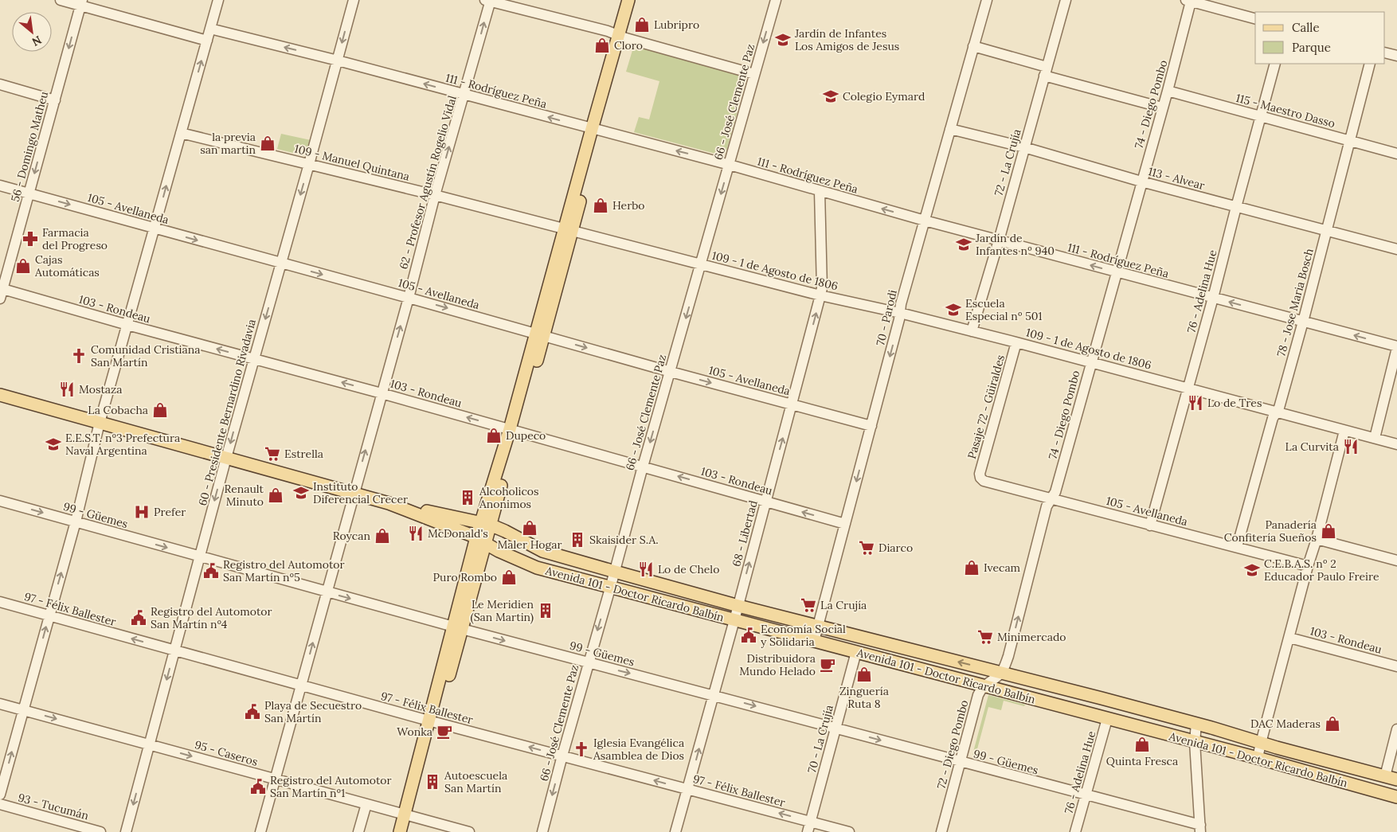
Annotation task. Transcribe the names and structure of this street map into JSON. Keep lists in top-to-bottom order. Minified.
{"streets":{"main road":["Avenida 101 - Doctor Ricardo Balbín"],"street":["111 - Rodríguez Peña","66 - José Clemente Paz","74 - Diego Pombo","115 - Maestro Dasso","56 - Domingo Matheu","109 - Manuel Quintana","72 - La Crujía","113 - Alvear","62 - Profesor Agustín Rogelio Vidal","105 - Avellaneda","109 - 1 de Agosto de 1806","76 - Adelina Hue","78 - Jose Maria Bosch","103 - Rondeau","70 - Parodi","Pasaje 72 - Güiraldes","60 - Presidente Bernardino Rivadavia","99 - Güemes","68 - Libertad","97 - Félix Ballester","70 - La Crujía","72 - Diego Pombo","95 - Caseros","93 - Tucumán"]},"crossings":[["111 - Rodríguez Peña","66 - José Clemente Paz"],["111 - Rodríguez Peña","74 - Diego Pombo"],["111 - Rodríguez Peña","72 - La Crujía"],["111 - Rodríguez Peña","62 - Profesor Agustín Rogelio Vidal"],["111 - Rodríguez Peña","76 - Adelina Hue"],["111 - Rodríguez Peña","78 - Jose Maria Bosch"],["111 - Rodríguez Peña","70 - Parodi"],["111 - Rodríguez Peña","60 - Presidente Bernardino Rivadavia"],["111 - Rodríguez Peña","68 - Libertad"],["66 - José Clemente Paz","105 - Avellaneda"],["66 - José Clemente Paz","109 - 1 de Agosto de 1806"],["66 - José Clemente Paz","103 - Rondeau"],["66 - José Clemente Paz","99 - Güemes"],["66 - José Clemente Paz","Avenida 101 - Doctor Ricardo Balbín"],["66 - José Clemente Paz","97 - Félix Ballester"],["74 - Diego Pombo","115 - Maestro Dasso"],["74 - Diego Pombo","113 - Alvear"],["74 - Diego Pombo","105 - Avellaneda"],["74 - Diego Pombo","109 - 1 de Agosto de 1806"],["74 - Diego Pombo","Avenida 101 - Doctor Ricardo Balbín"],["74 - Diego Pombo","72 - Diego Pombo"],["115 - Maestro Dasso","76 - Adelina Hue"],["115 - Maestro Dasso","78 - Jose Maria Bosch"],["56 - Domingo Matheu","105 - Avellaneda"],["56 - Domingo Matheu","103 - Rondeau"],["109 - Manuel Quintana","62 - Profesor Agustín Rogelio Vidal"],["109 - Manuel Quintana","109 - 1 de Agosto de 1806"],["109 - Manuel Quintana","60 - Presidente Bernardino Rivadavia"],["72 - La Crujía","113 - Alvear"],["72 - La Crujía","109 - 1 de Agosto de 1806"],["113 - Alvear","76 - Adelina Hue"],["113 - Alvear","78 - Jose Maria Bosch"],["113 - Alvear","70 - Parodi"],["62 - Profesor Agustín Rogelio Vidal","105 - Avellaneda"],["62 - Profesor Agustín Rogelio Vidal","103 - Rondeau"],["62 - Profesor Agustín Rogelio Vidal","99 - Güemes"],["62 - Profesor Agustín Rogelio Vidal","Avenida 101 - Doctor Ricardo Balbín"],["62 - Profesor Agustín Rogelio Vidal","97 - Félix Ballester"],["62 - Profesor Agustín Rogelio Vidal","95 - Caseros"],["105 - Avellaneda","76 - Adelina Hue"],["105 - Avellaneda","78 - Jose Maria Bosch"],["105 - Avellaneda","70 - Parodi"],["105 - Avellaneda","Pasaje 72 - Güiraldes"],["105 - Avellaneda","60 - Presidente Bernardino Rivadavia"],["105 - Avellaneda","68 - Libertad"],["109 - 1 de Agosto de 1806","76 - Adelina Hue"],["109 - 1 de Agosto de 1806","78 - Jose Maria Bosch"],["109 - 1 de Agosto de 1806","70 - Parodi"],["109 - 1 de Agosto de 1806","Pasaje 72 - Güiraldes"],["109 - 1 de Agosto de 1806","68 - Libertad"],["76 - Adelina Hue","99 - Güemes"],["76 - Adelina Hue","Avenida 101 - Doctor Ricardo Balbín"],["103 - Rondeau","70 - Parodi"],["103 - Rondeau","60 - Presidente Bernardino Rivadavia"],["103 - Rondeau","68 - Libertad"],["70 - Parodi","Avenida 101 - Doctor Ricardo Balbín"],["60 - Presidente Bernardino Rivadavia","99 - Güemes"],["60 - Presidente Bernardino Rivadavia","Avenida 101 - Doctor Ricardo Balbín"],["60 - Presidente Bernardino Rivadavia","97 - Félix Ballester"],["60 - Presidente Bernardino Rivadavia","95 - Caseros"],["99 - Güemes","68 - Libertad"],["99 - Güemes","70 - La Crujía"],["99 - Güemes","72 - Diego Pombo"],["68 - Libertad","Avenida 101 - Doctor Ricardo Balbín"],["68 - Libertad","97 - Félix Ballester"],["Avenida 101 - Doctor Ricardo Balbín","70 - La Crujía"],["Avenida 101 - Doctor Ricardo Balbín","72 - Diego Pombo"],["97 - Félix Ballester","70 - La Crujía"]],"one_way":["111 - Rodríguez Peña","66 - José Clemente Paz","56 - Domingo Matheu","62 - Profesor Agustín Rogelio Vidal","105 - Avellaneda","103 - Rondeau","60 - Presidente Bernardino Rivadavia","99 - Güemes","68 - Libertad","97 - Félix Ballester","95 - Caseros"],"places":{"shop":["Lubripro","Cloro","la previa san martin","Herbo","Cajas Automáticas","La Cobacha","Dupeco","Renault Minuto","Maler Hogar","Panadería Confitería Sueños","Roycan","Ivecam","Puro Rombo","Zinguería Ruta 8","DAC Maderas","Quinta Fresca"],"school or university":["Jardín de Infantes Los Amigos de Jesus","Colegio Eymard","Jardín de Infantes nº 940","Escuela Especial nº 501","E.E.S.T. n°3 Prefectura Naval Argentina","Instituto Diferencial Crecer","C.E.B.A.S. nº 2 Educador Paulo Freire"],"pharmacy":["Farmacia del Progreso"],"church":["Comunidad Cristiana San Martín","Iglesia Evangélica Asamblea de Dios"],"restaurant":["Mostaza","Lo de Tres","La Curvita","McDonald's","Lo de Chelo"],"supermarket":["Estrella","Diarco","La Crujía","Minimercado"],"building":["Alcoholicos Anonimos","Skaisider S.A.","Le Meridien (San Martin)","Autoescuela San Martín"],"hospital":["Prefer"],"public building":["Registro del Automotor San Martín n°5","Registro del Automotor San Martín n°4","Economía Social y Solidaria","Playa de Secuestro San Martín","Registro del Automotor San Martín n°1"],"cafe":["Distribuidora Mundo Helado","Wonka"]},"legend":["Calle","Parque"],"north":"bottom right"}
